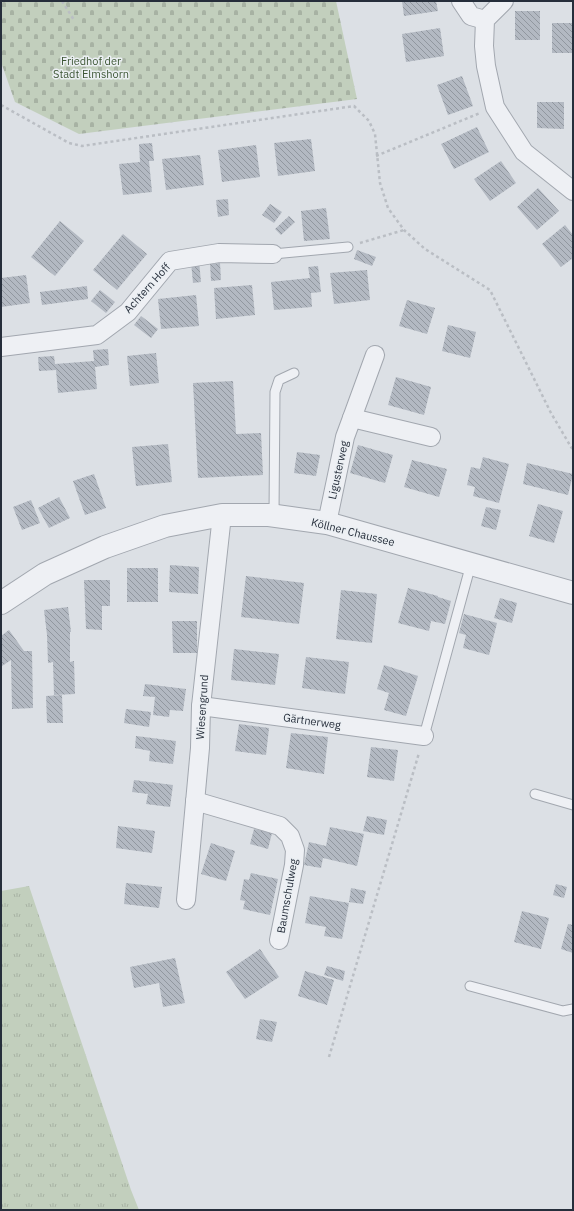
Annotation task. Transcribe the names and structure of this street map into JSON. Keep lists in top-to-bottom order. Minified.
{"streets":{"street":["Achtern Hoff","Ligusterweg","Köllner Chaussee","Wiesengrund","Gärtnerweg","Baumschulweg"]},"crossings":[["Ligusterweg","Köllner Chaussee"],["Köllner Chaussee","Wiesengrund"],["Wiesengrund","Gärtnerweg"],["Wiesengrund","Baumschulweg"]],"parks":["Friedhof der Stadt Elmshorn"]}
